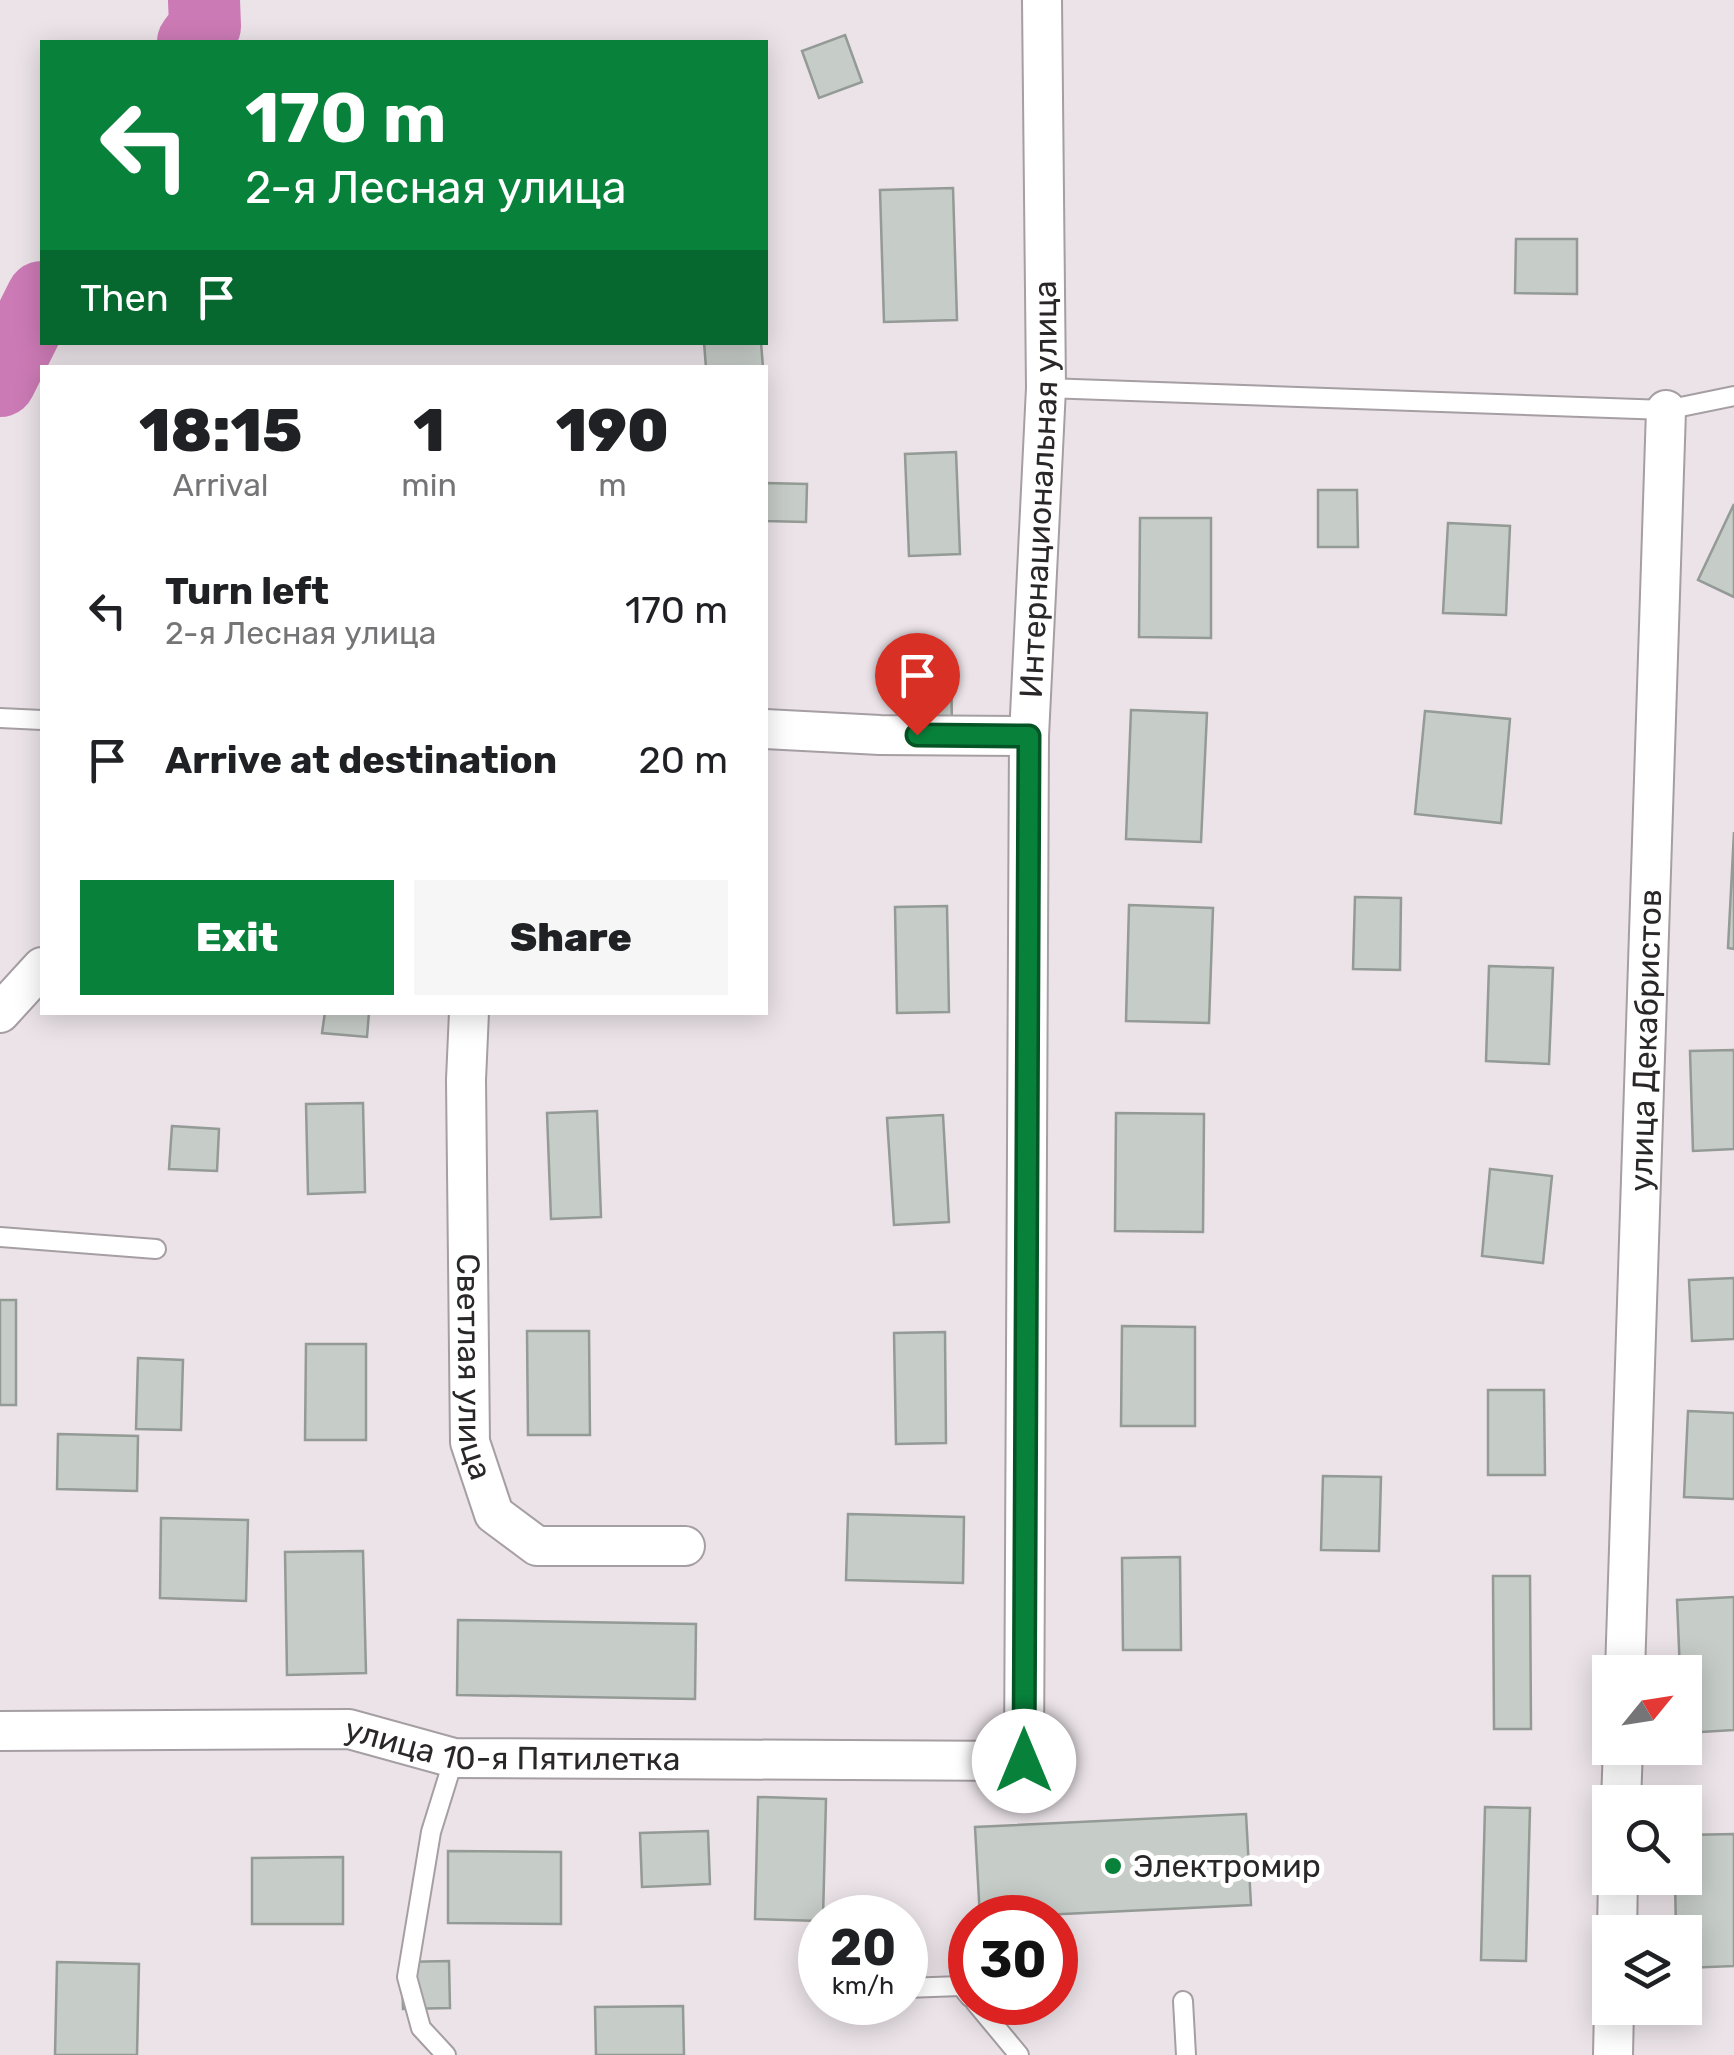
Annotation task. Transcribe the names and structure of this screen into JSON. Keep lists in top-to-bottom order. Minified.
{"streets":{"street":["Интернациональная улица","улица Декабристов","Светлая улица","улица 10-я Пятилетка"]},"crossings":[["Интернациональная улица","улица 10-я Пятилетка"]],"places":["Электромир"],"north":"top right","page":{"turn":["170 m","2-я Лесная улица"],"then":"Then","eta":["18:15","Arrival","1","min","190","m"],"list":[{"name":"Turn left","note":"2-я Лесная улица","value":"170 m"},{"name":"Arrive at destination","value":"20 m"}],"buttons":["Exit","Share"],"speed":"20 km/h","limit":"30"}}
